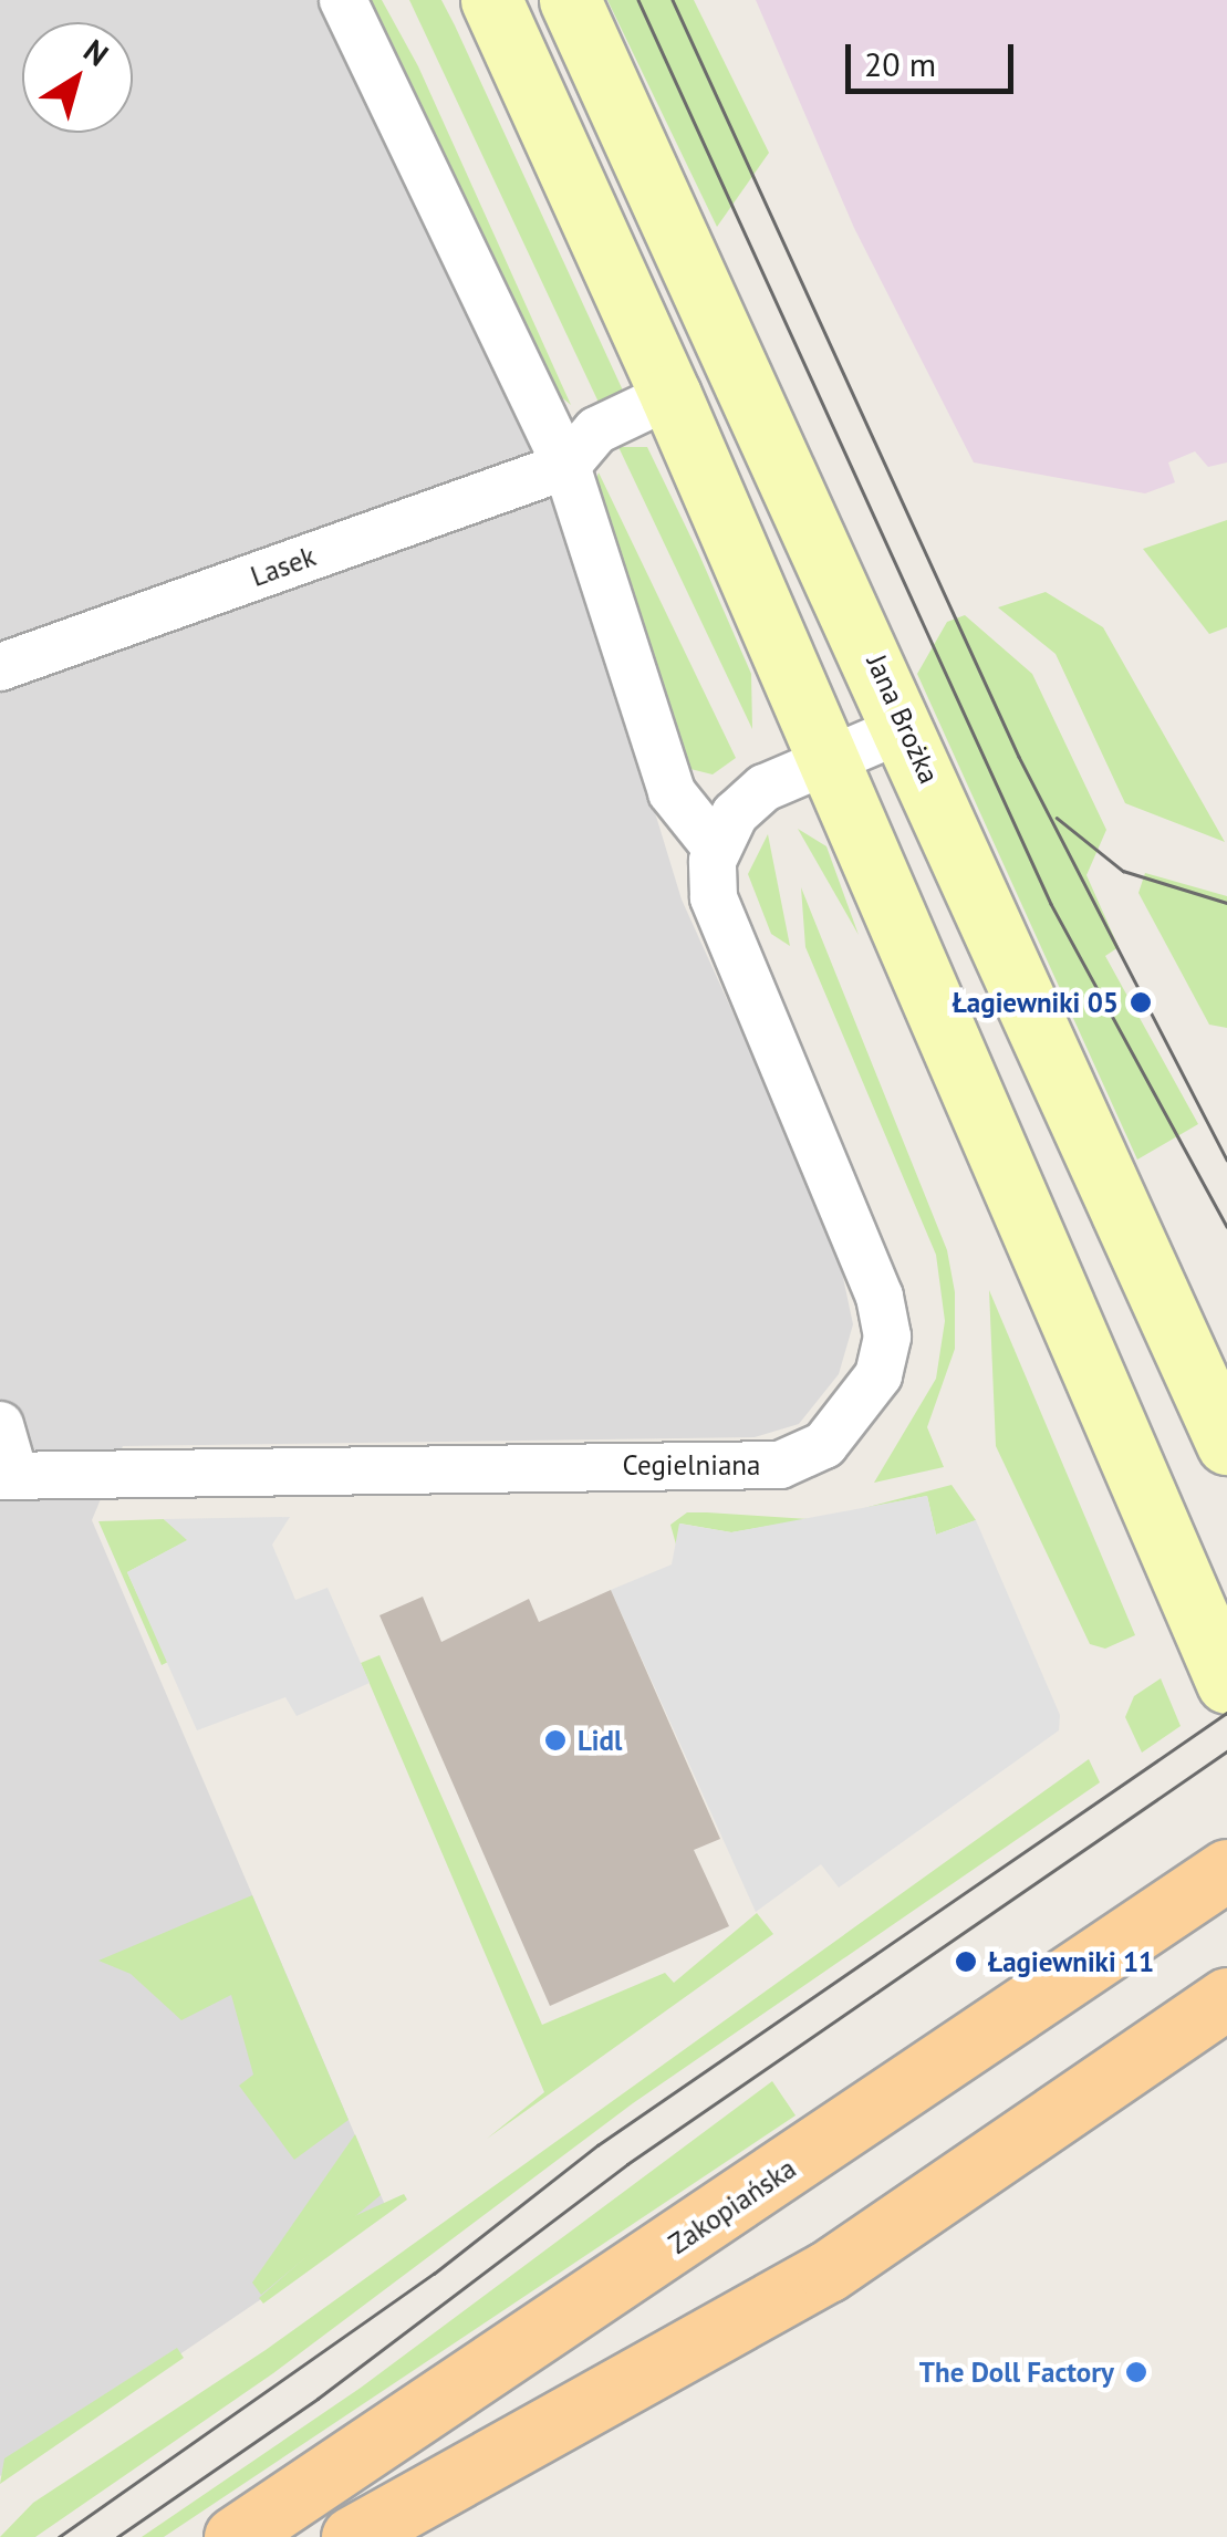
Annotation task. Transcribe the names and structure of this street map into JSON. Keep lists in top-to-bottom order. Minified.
{"streets":{"main road":["Jana Brożka","Zakopiańska"],"street":["Lasek","Cegielniana"]},"places":["Łagiewniki 05","Lidl","Łagiewniki 11","The Doll Factory"],"scale_bar":"20 m","north":"top right"}
